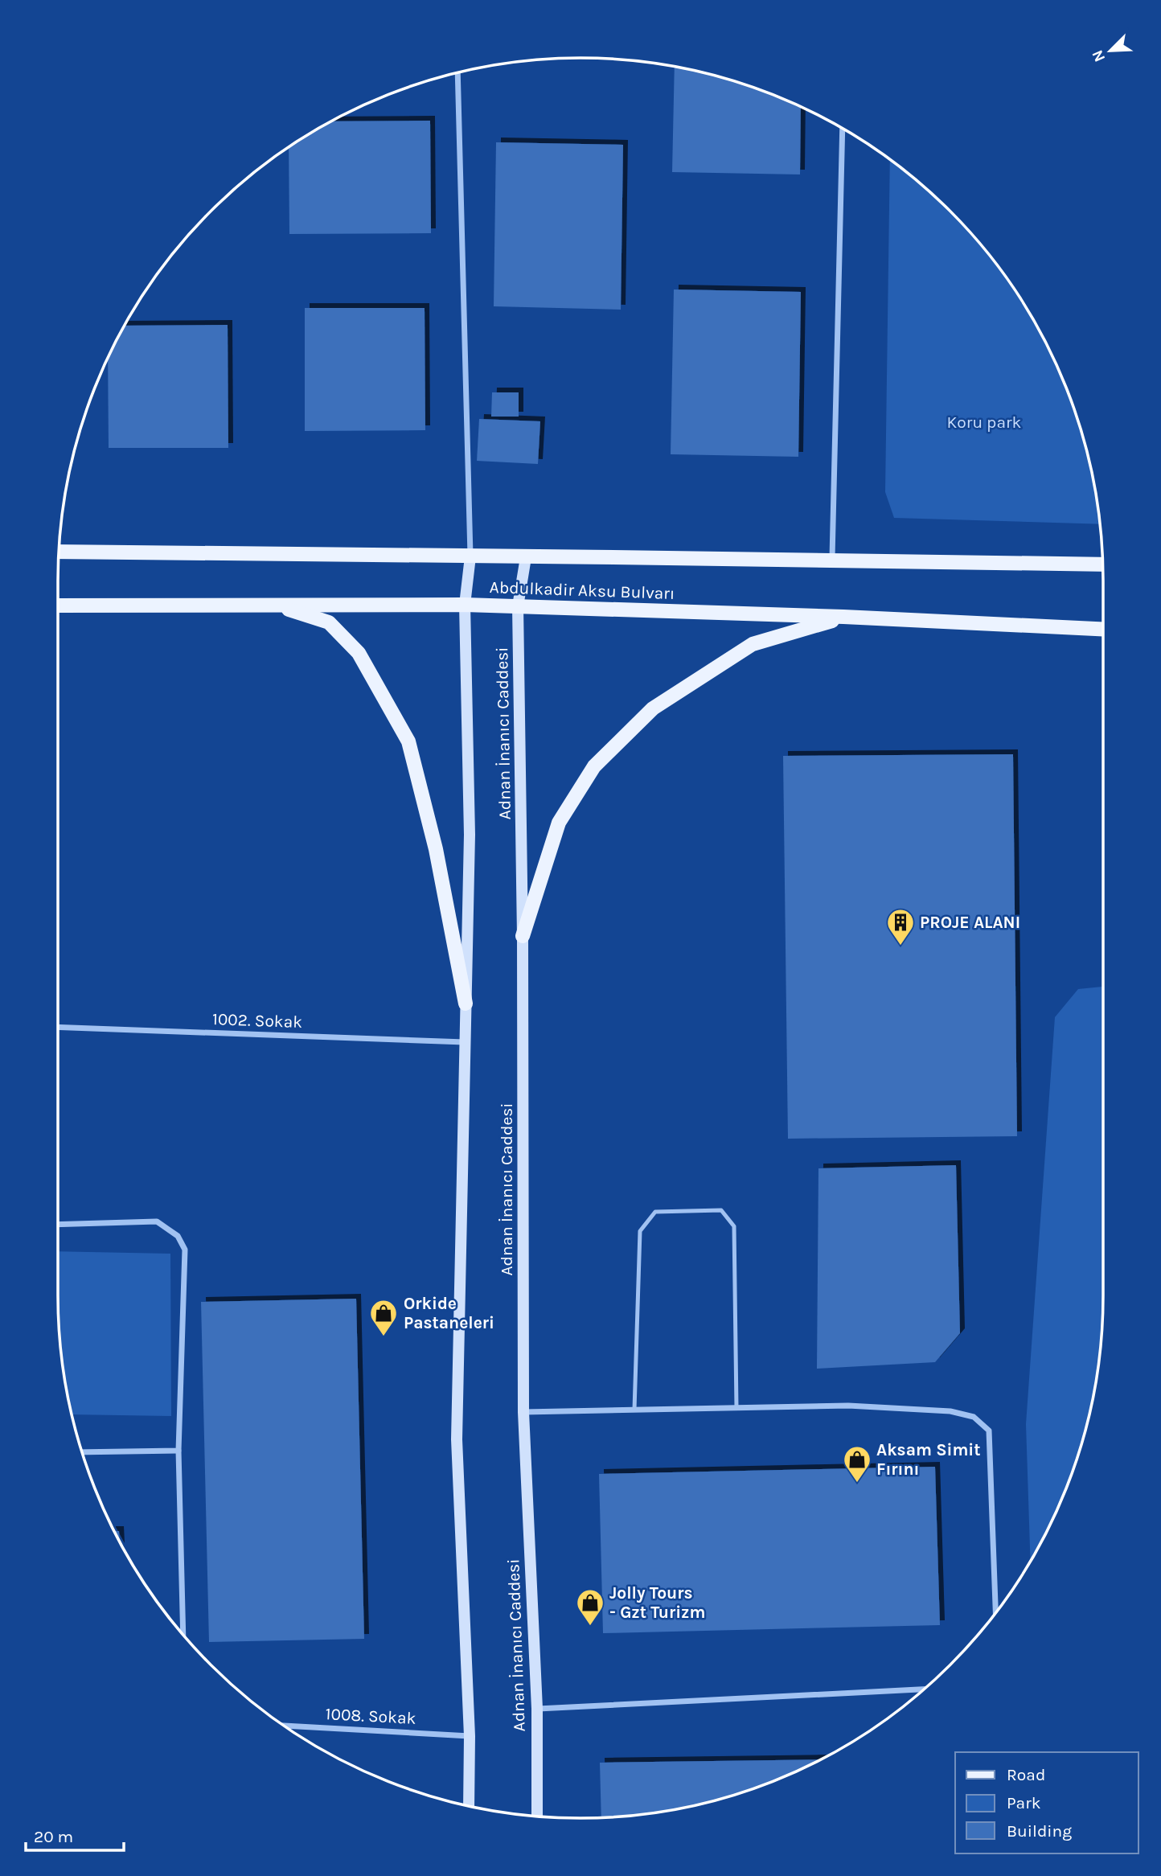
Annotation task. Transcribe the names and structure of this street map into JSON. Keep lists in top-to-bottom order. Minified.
{"streets":{"main road":["Abdulkadir Aksu Bulvarı","Adnan İnanıcı Caddesi"],"street":["1002. Sokak","1008. Sokak"]},"crossings":[["Abdulkadir Aksu Bulvarı","Adnan İnanıcı Caddesi"],["Adnan İnanıcı Caddesi","1002. Sokak"],["Adnan İnanıcı Caddesi","1008. Sokak"]],"parks":["Koru park"],"places":{"building":["PROJE ALANI"],"shop":["Orkide Pastaneleri","Aksam Simit Fırını","Jolly Tours - Gzt Turizm"]},"legend":["Road","Park","Building"],"scale_bar":"20 m","north":"bottom left"}
